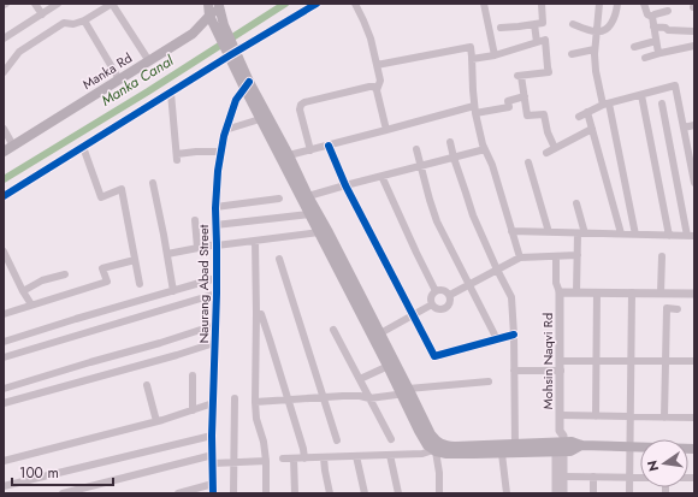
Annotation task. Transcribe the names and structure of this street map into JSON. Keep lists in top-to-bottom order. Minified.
{"streets":{"main road":["Manka Rd"],"street":["Naurang Abad Street","Mohsin Naqvi Rd"]},"water":["Manka Canal"],"scale_bar":"100 m","north":"left"}
